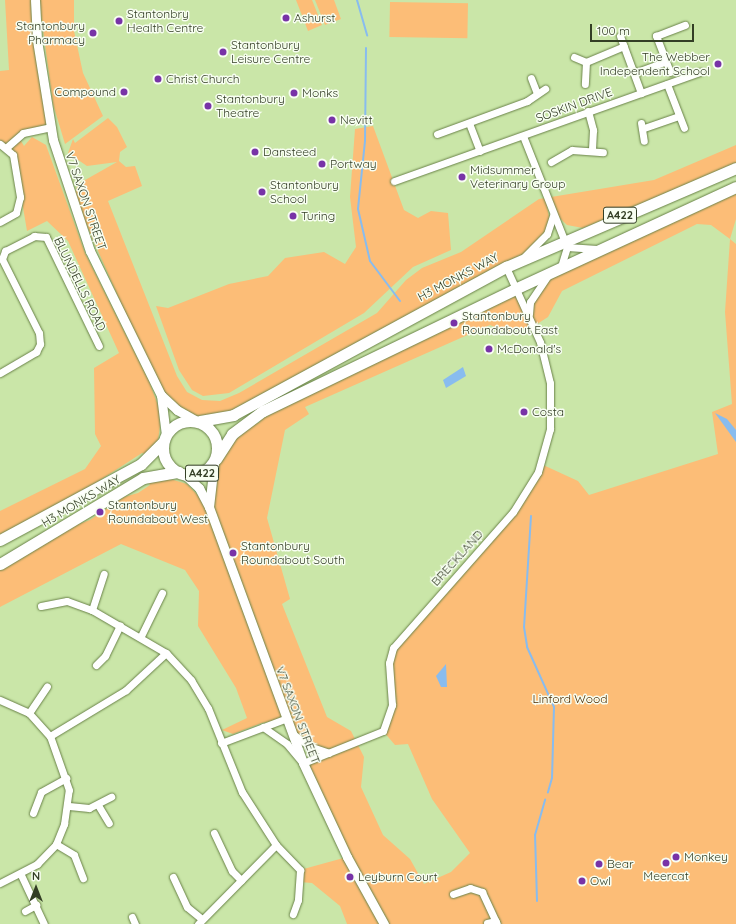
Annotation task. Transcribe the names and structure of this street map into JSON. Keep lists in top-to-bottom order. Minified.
{"streets":{"main road":["A422","H3 MONKS WAY"],"street":["SOSKIN DRIVE","V7 SAXON STREET","BLUNDELLS ROAD","BRECKLAND"]},"crossings":[["V7 SAXON STREET","A422"],["V7 SAXON STREET","H3 MONKS WAY"],["V7 SAXON STREET","BRECKLAND"],["A422","H3 MONKS WAY"],["H3 MONKS WAY","BRECKLAND"]],"parks":["Linford Wood"],"places":["Ashurst","Stantonbry Health Centre","Stantonbury Pharmacy","Stantonbury Leisure Centre","The Webber Independent School","Christ Church","Compound","Monks","Stantonbury Theatre","Nevitt","Dansteed","Portway","Midsummer Veterinary Group","Stantonbury School","Turing","Stantonbury Roundabout East","McDonald's","Costa","Stantonbury Roundabout West","Stantonbury Roundabout South","Monkey","Meercat","Bear","Leyburn Court","Owl"],"scale_bar":"100 m","north":"top"}
